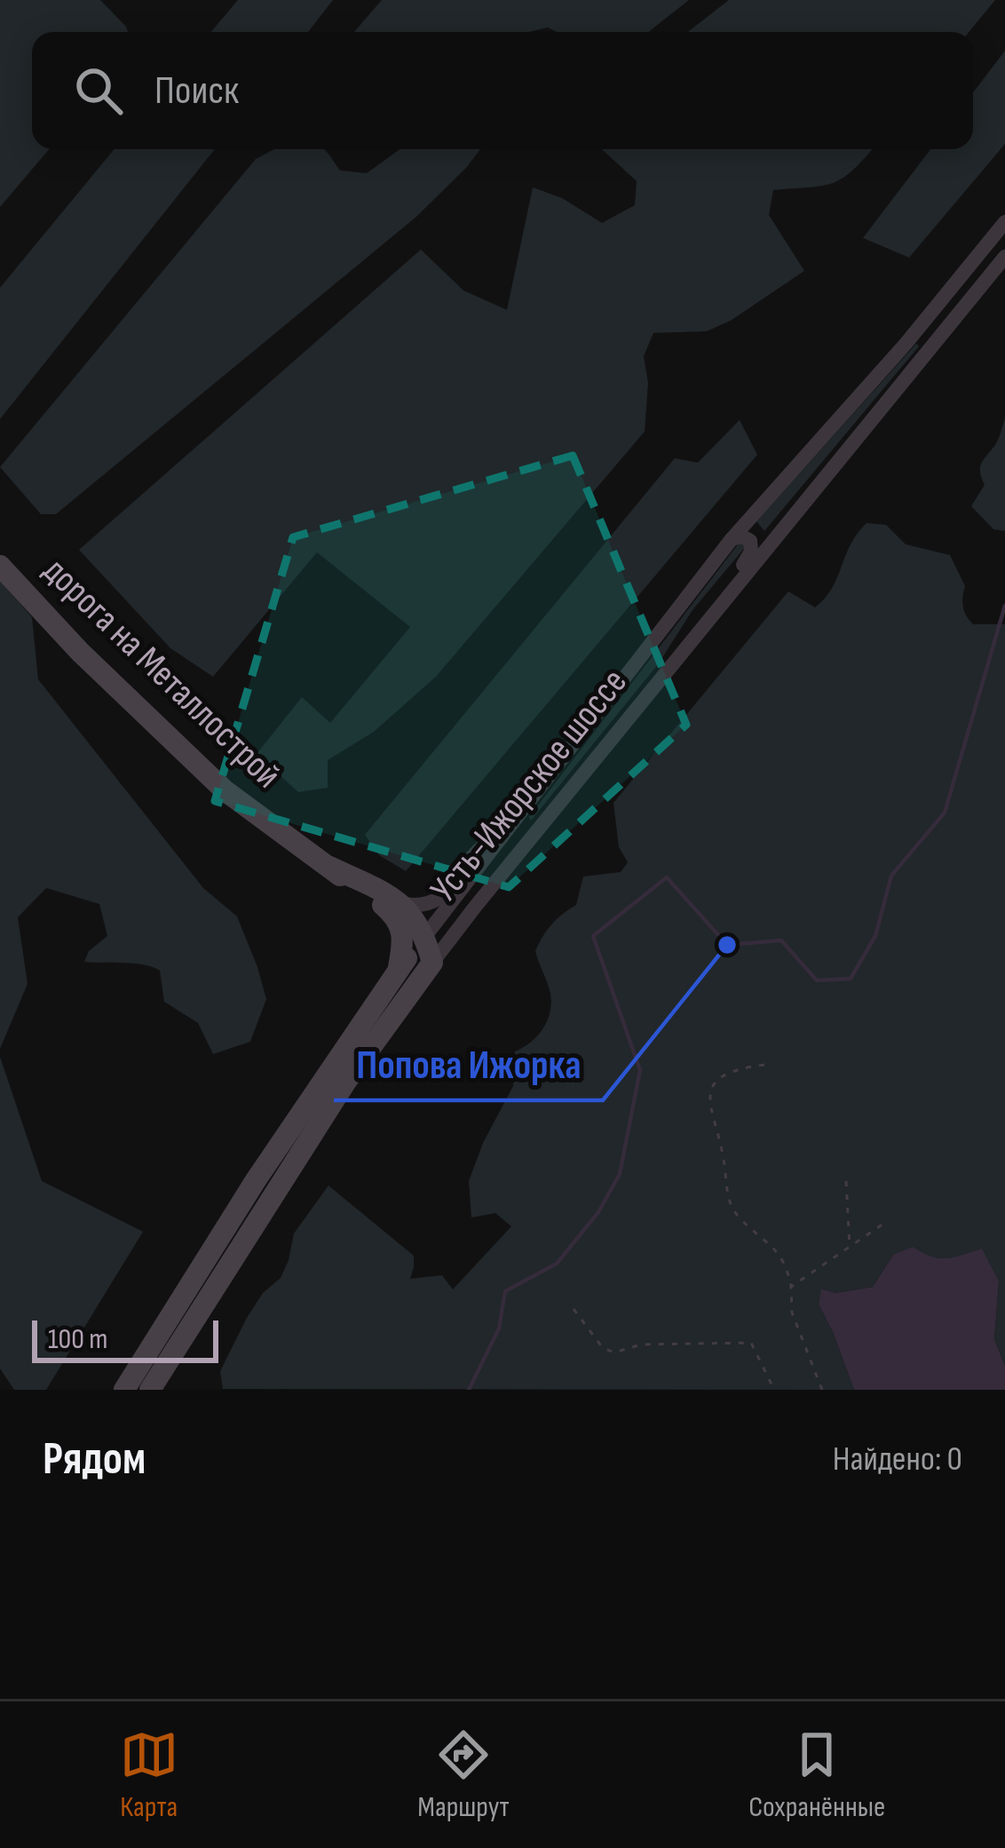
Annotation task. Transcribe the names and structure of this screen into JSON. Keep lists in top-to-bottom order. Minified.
{"streets":{"street":["дорога на Металлострой","Усть-Ижорское шоссе"]},"crossings":[["дорога на Металлострой","Усть-Ижорское шоссе"]],"places":["Попова Ижорка"],"scale_bar":"100 m","page":{"search":"Поиск","scale":"100 m","heading":["Рядом","Найдено: 0"],"nav":["Карта","Маршрут","Сохранённые"]}}
